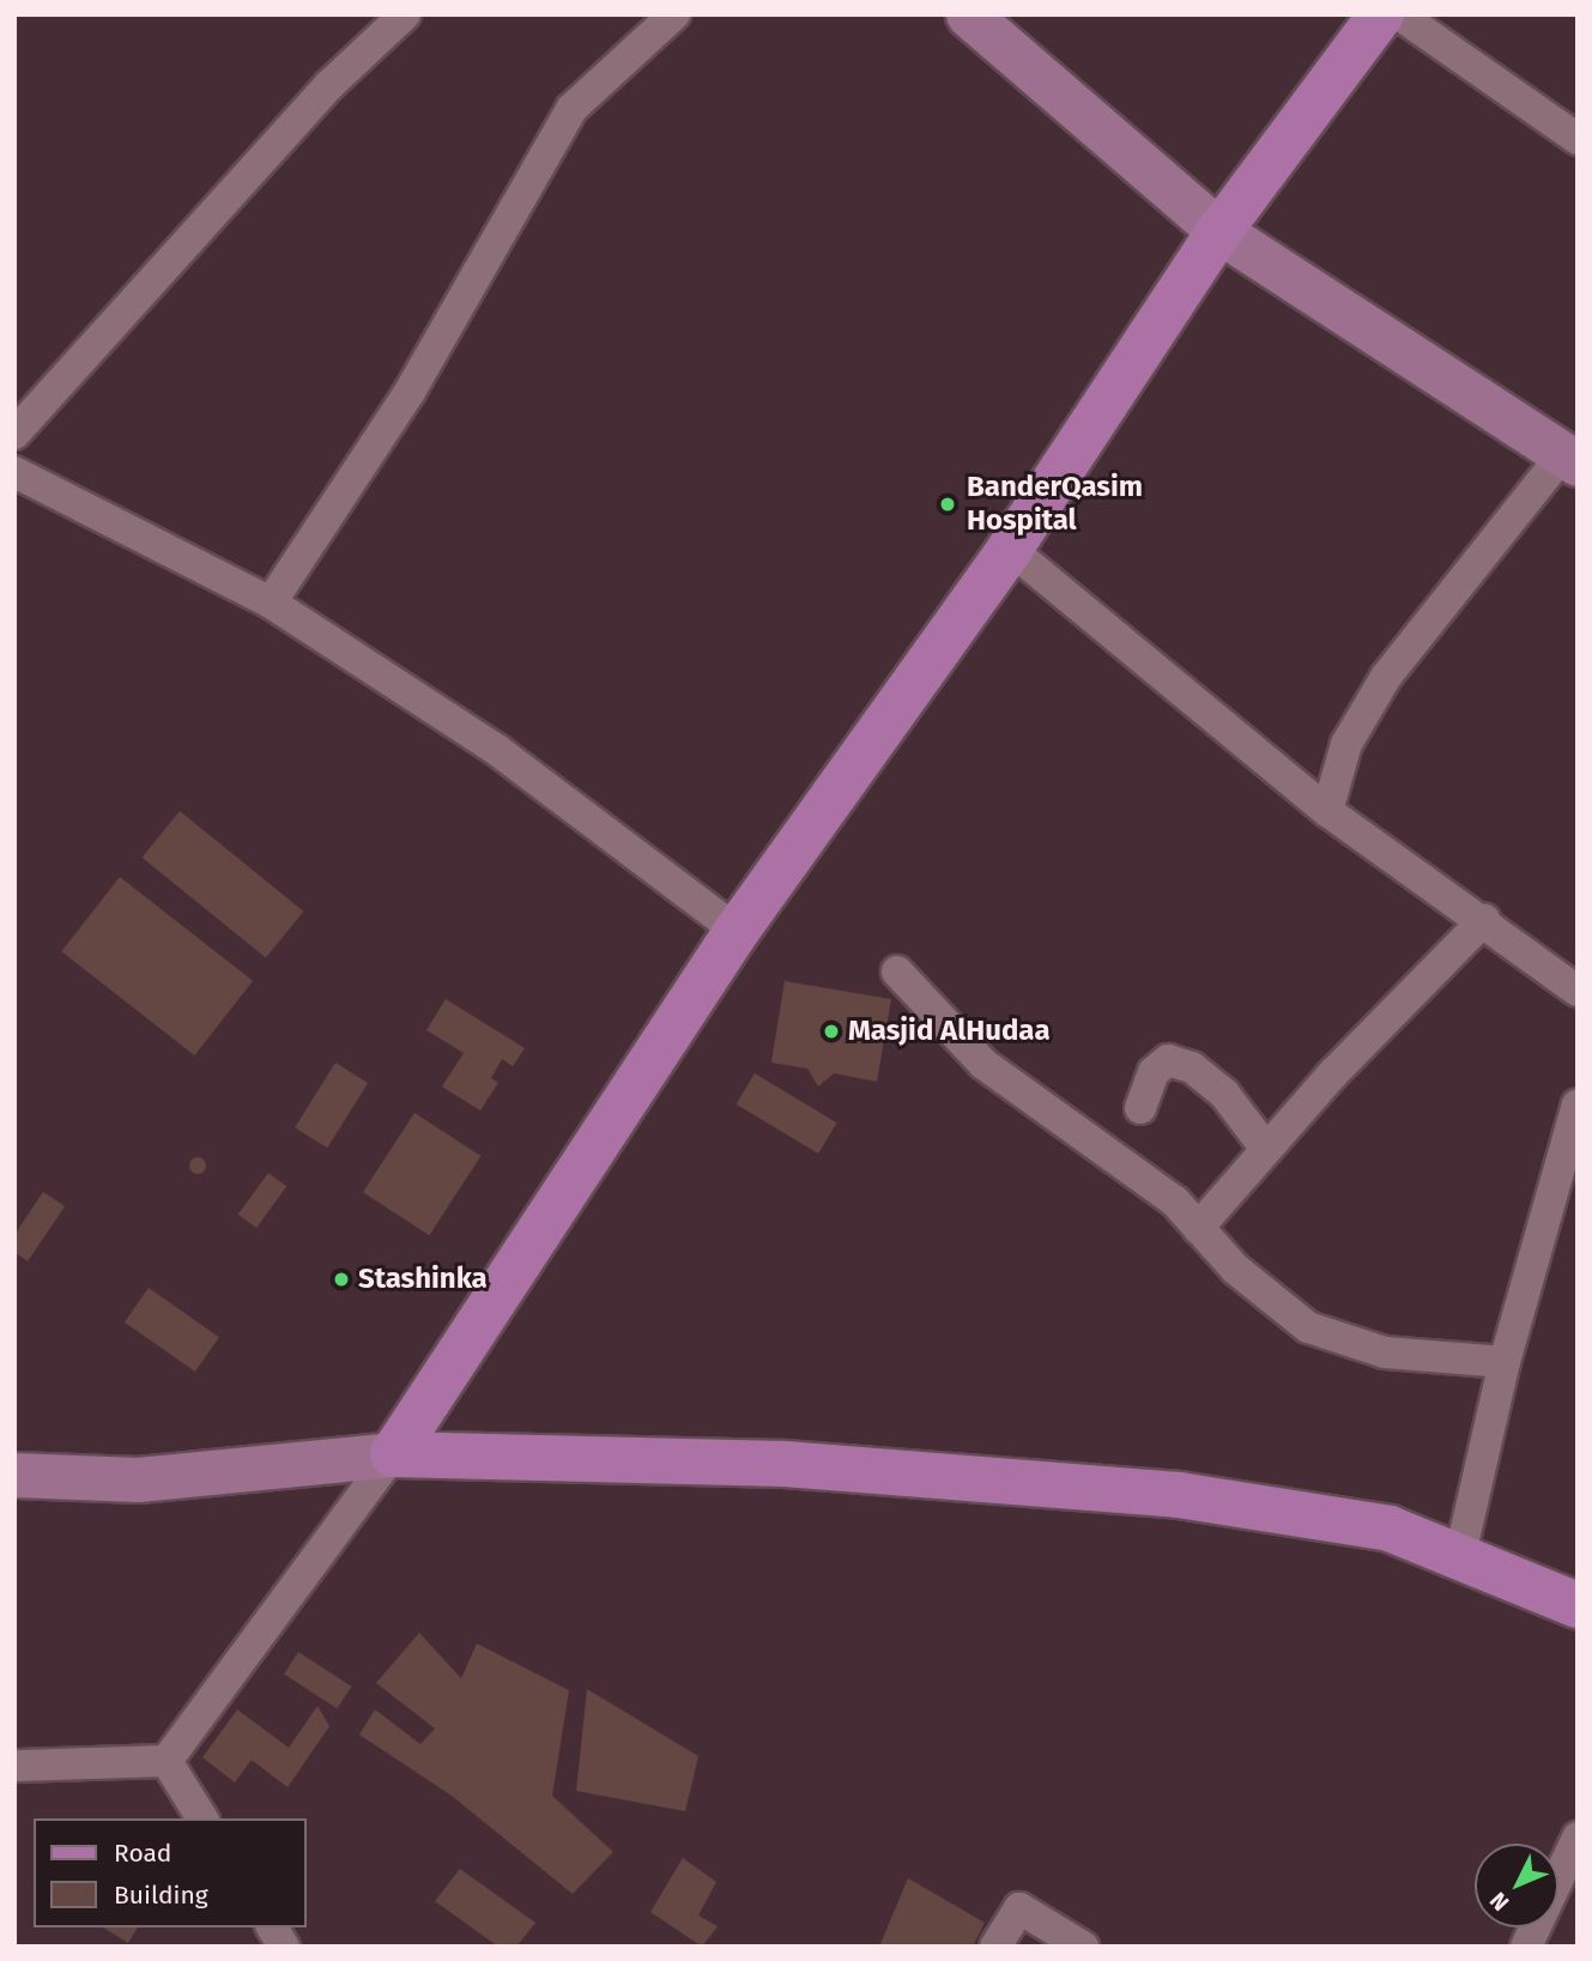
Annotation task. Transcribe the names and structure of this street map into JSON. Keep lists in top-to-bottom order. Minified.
{"places":["BanderQasim Hospital","Masjid AlHudaa","Stashinka"],"legend":["Road","Building"],"north":"bottom left"}
